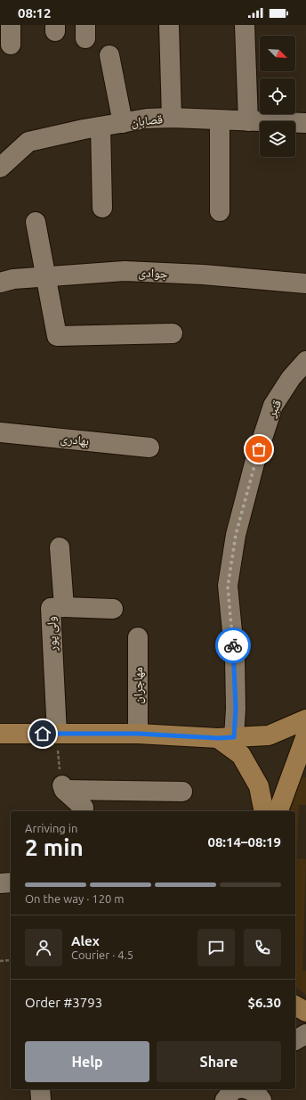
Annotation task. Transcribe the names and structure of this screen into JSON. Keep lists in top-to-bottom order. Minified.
{"streets":{"street":["قصابان","جوادی","قنبر","بهادری","ولی پور","مهاجران"]},"north":"bottom right","page":{"status":"08:12","heading":["2 min","Arriving in","08:14–08:19"],"panel":["Alex","Courier · 4.5","Order #3793","$6.30"],"bar":"On the way · 120 m","buttons":["Help","Share"]}}
